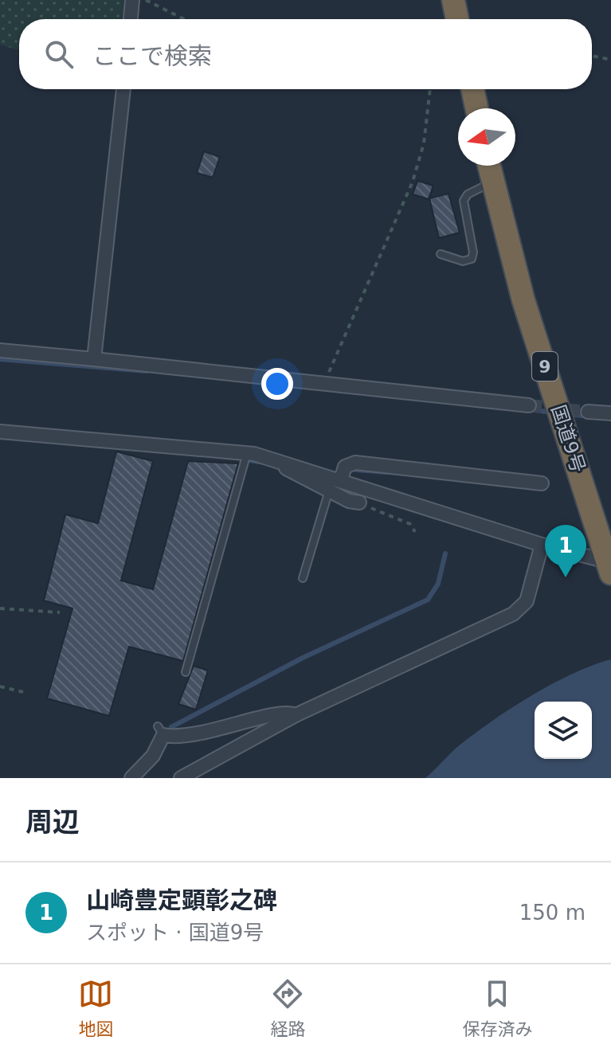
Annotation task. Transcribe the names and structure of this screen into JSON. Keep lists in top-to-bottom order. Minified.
{"streets":{"highway":["9","国道9号"]},"north":"left","page":{"search":"ここで検索","pins":"1","heading":"周辺","list":[{"mark":"1","name":"山崎豊定顕彰之碑","note":"スポット · 国道9号","value":"150 m"}],"nav":["地図","経路","保存済み"]}}
